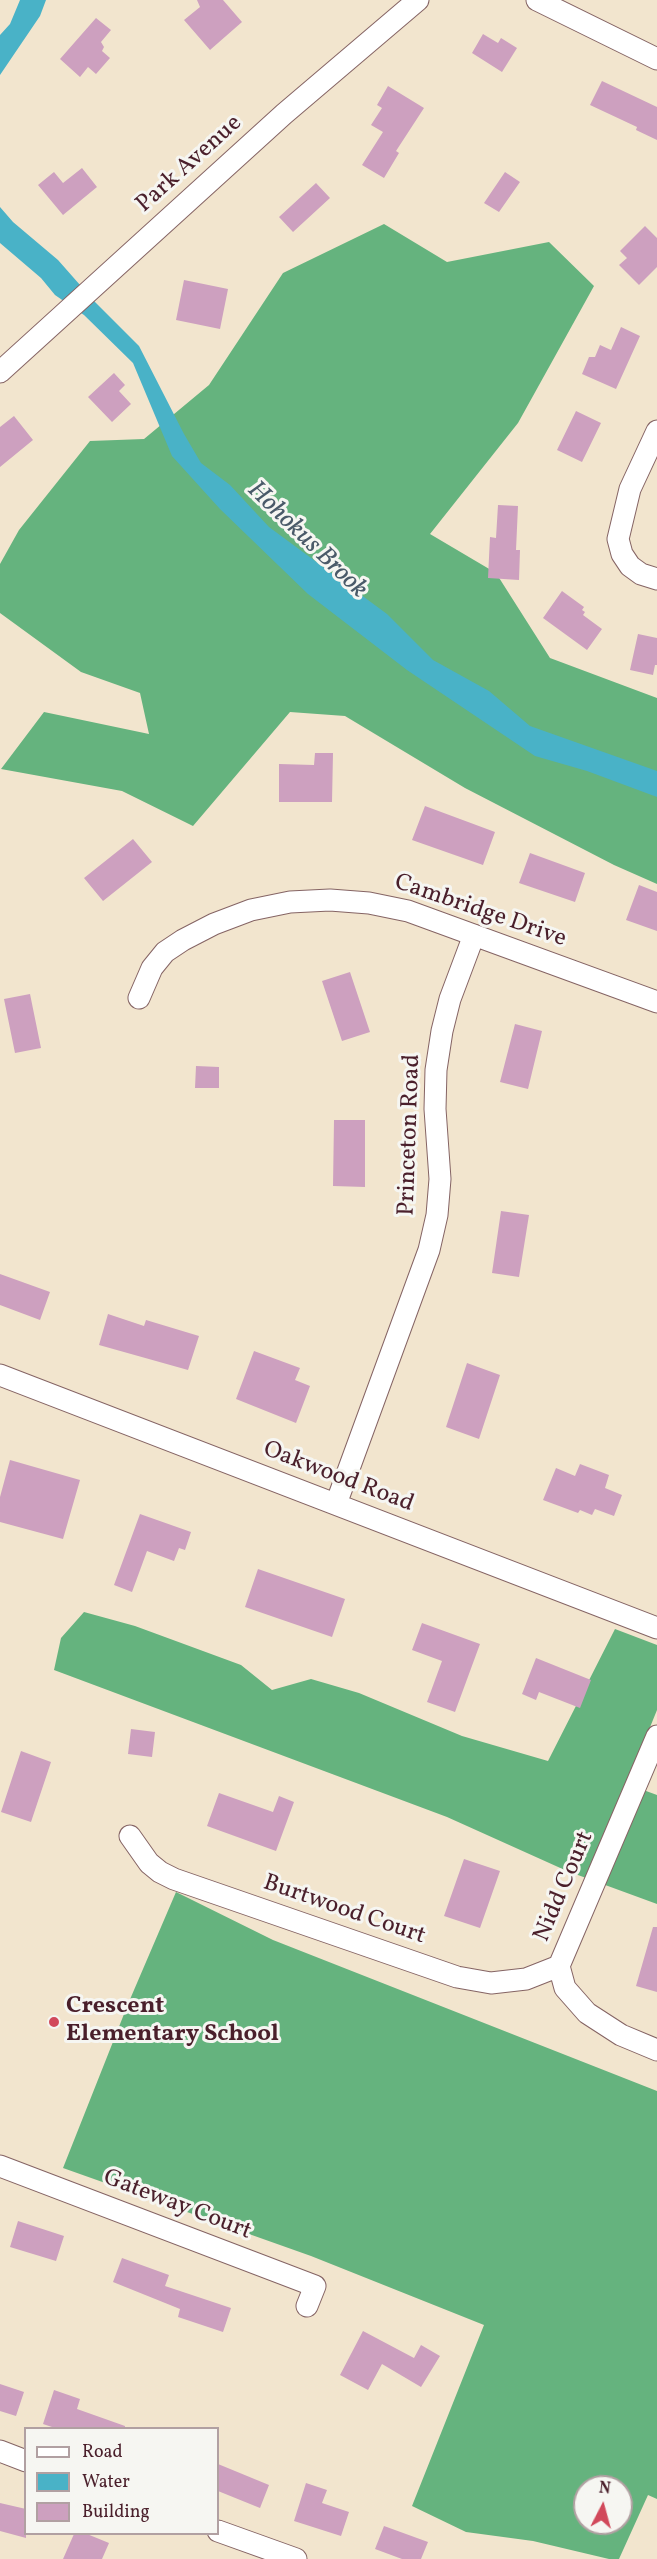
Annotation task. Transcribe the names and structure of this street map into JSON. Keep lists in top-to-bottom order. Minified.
{"streets":{"street":["Park Avenue","Cambridge Drive","Princeton Road","Oakwood Road","Nidd Court","Burtwood Court","Gateway Court"]},"crossings":[["Cambridge Drive","Princeton Road"],["Princeton Road","Oakwood Road"],["Nidd Court","Burtwood Court"]],"water":["Hohokus Brook"],"places":["Crescent Elementary School"],"legend":["Road","Water","Building"],"north":"top"}
